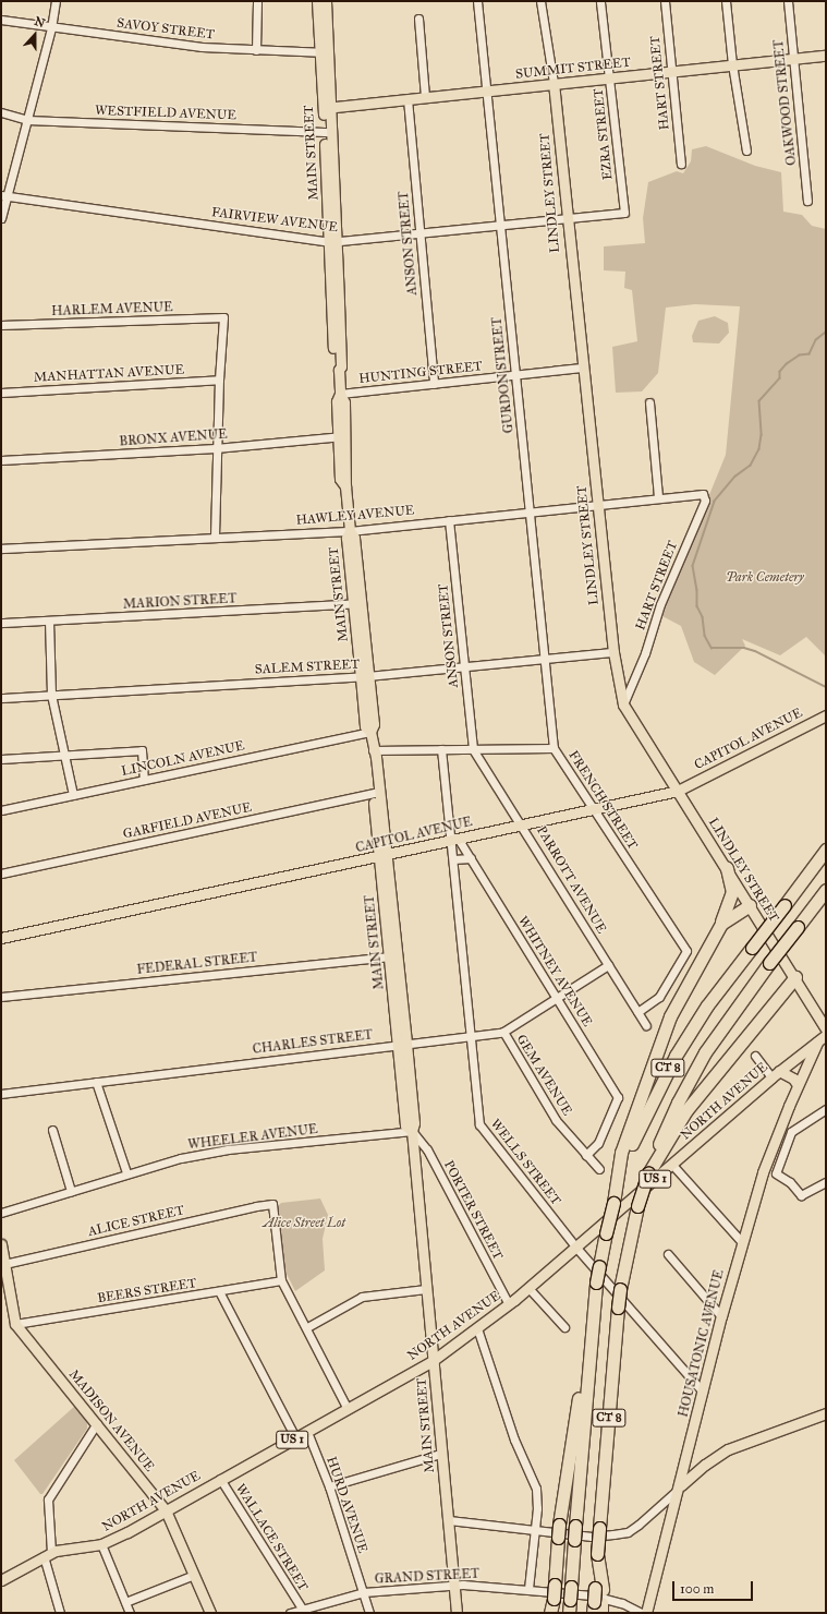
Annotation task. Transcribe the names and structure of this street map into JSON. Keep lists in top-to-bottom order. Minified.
{"streets":{"highway":["CT 8"],"main road":["SUMMIT STREET","MAIN STREET","LINDLEY STREET","CAPITOL AVENUE","NORTH AVENUE","US 1","HOUSATONIC AVENUE","MADISON AVENUE"],"street":["SAVOY STREET","HART STREET","OAKWOOD STREET","WESTFIELD AVENUE","EZRA STREET","FAIRVIEW AVENUE","ANSON STREET","HARLEM AVENUE","HUNTING STREET","MANHATTAN AVENUE","GURDON STREET","BRONX AVENUE","HAWLEY AVENUE","MARION STREET","SALEM STREET","LINCOLN AVENUE","FRENCH STREET","GARFIELD AVENUE","PARROTT AVENUE","FEDERAL STREET","WHITNEY AVENUE","CHARLES STREET","GEM AVENUE","WHEELER AVENUE","WELLS STREET","PORTER STREET","ALICE STREET","BEERS STREET","HURD AVENUE","WALLACE STREET","GRAND STREET"]},"crossings":[["SAVOY STREET","MAIN STREET"],["SUMMIT STREET","HART STREET"],["SUMMIT STREET","OAKWOOD STREET"],["SUMMIT STREET","EZRA STREET"],["SUMMIT STREET","MAIN STREET"],["SUMMIT STREET","LINDLEY STREET"],["SUMMIT STREET","ANSON STREET"],["SUMMIT STREET","GURDON STREET"],["HART STREET","LINDLEY STREET"],["HART STREET","HAWLEY AVENUE"],["WESTFIELD AVENUE","MAIN STREET"],["EZRA STREET","FAIRVIEW AVENUE"],["MAIN STREET","FAIRVIEW AVENUE"],["MAIN STREET","HUNTING STREET"],["MAIN STREET","BRONX AVENUE"],["MAIN STREET","HAWLEY AVENUE"],["MAIN STREET","MARION STREET"],["MAIN STREET","SALEM STREET"],["MAIN STREET","CAPITOL AVENUE"],["MAIN STREET","LINCOLN AVENUE"],["MAIN STREET","FRENCH STREET"],["MAIN STREET","GARFIELD AVENUE"],["MAIN STREET","FEDERAL STREET"],["MAIN STREET","CHARLES STREET"],["MAIN STREET","NORTH AVENUE"],["MAIN STREET","WHEELER AVENUE"],["MAIN STREET","PORTER STREET"],["MAIN STREET","GRAND STREET"],["LINDLEY STREET","FAIRVIEW AVENUE"],["LINDLEY STREET","HUNTING STREET"],["LINDLEY STREET","HAWLEY AVENUE"],["LINDLEY STREET","SALEM STREET"],["LINDLEY STREET","CAPITOL AVENUE"],["FAIRVIEW AVENUE","ANSON STREET"],["FAIRVIEW AVENUE","GURDON STREET"],["ANSON STREET","HUNTING STREET"],["ANSON STREET","HAWLEY AVENUE"],["ANSON STREET","SALEM STREET"],["ANSON STREET","FRENCH STREET"],["ANSON STREET","PARROTT AVENUE"],["HARLEM AVENUE","MANHATTAN AVENUE"],["HUNTING STREET","GURDON STREET"],["GURDON STREET","HAWLEY AVENUE"],["GURDON STREET","SALEM STREET"],["GURDON STREET","FRENCH STREET"],["CAPITOL AVENUE","FRENCH STREET"],["CAPITOL AVENUE","PARROTT AVENUE"],["CAPITOL AVENUE","WHITNEY AVENUE"],["CAPITOL AVENUE","WELLS STREET"],["FRENCH STREET","PARROTT AVENUE"],["FRENCH STREET","WELLS STREET"],["PARROTT AVENUE","CHARLES STREET"],["WHITNEY AVENUE","CHARLES STREET"],["WHITNEY AVENUE","GEM AVENUE"],["WHITNEY AVENUE","WELLS STREET"],["CHARLES STREET","GEM AVENUE"],["CHARLES STREET","WELLS STREET"],["NORTH AVENUE","WELLS STREET"],["NORTH AVENUE","PORTER STREET"],["NORTH AVENUE","HOUSATONIC AVENUE"],["NORTH AVENUE","MADISON AVENUE"],["NORTH AVENUE","HURD AVENUE"],["NORTH AVENUE","WALLACE STREET"],["WHEELER AVENUE","PORTER STREET"],["WELLS STREET","HOUSATONIC AVENUE"],["ALICE STREET","BEERS STREET"],["ALICE STREET","MADISON AVENUE"],["BEERS STREET","MADISON AVENUE"],["HURD AVENUE","GRAND STREET"],["WALLACE STREET","GRAND STREET"]],"parks":["Park Cemetery","Alice Street Lot"],"scale_bar":"100 m","north":"top"}
